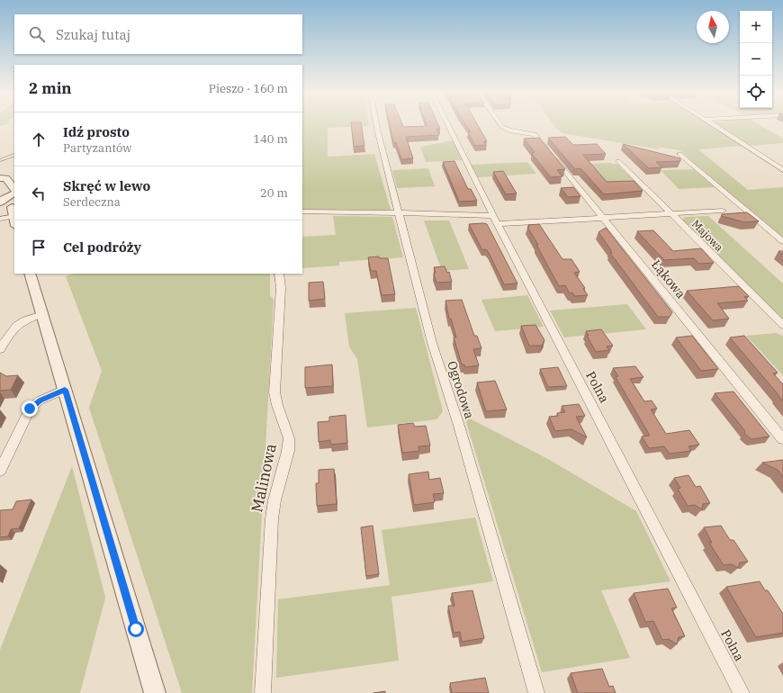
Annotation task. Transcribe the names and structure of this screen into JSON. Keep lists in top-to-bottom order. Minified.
{"streets":{"street":["Majowa","Łąkowa","Polna","Ogrodowa","Malinowa"]},"north":"top","page":{"map_buttons":["+","−"],"search":"Szukaj tutaj","heading":["2 min","Pieszo · 160 m"],"list":[["Idź prosto","Partyzantów","140 m"],["Skręć w lewo","Serdeczna","20 m"],"Cel podróży"]}}
